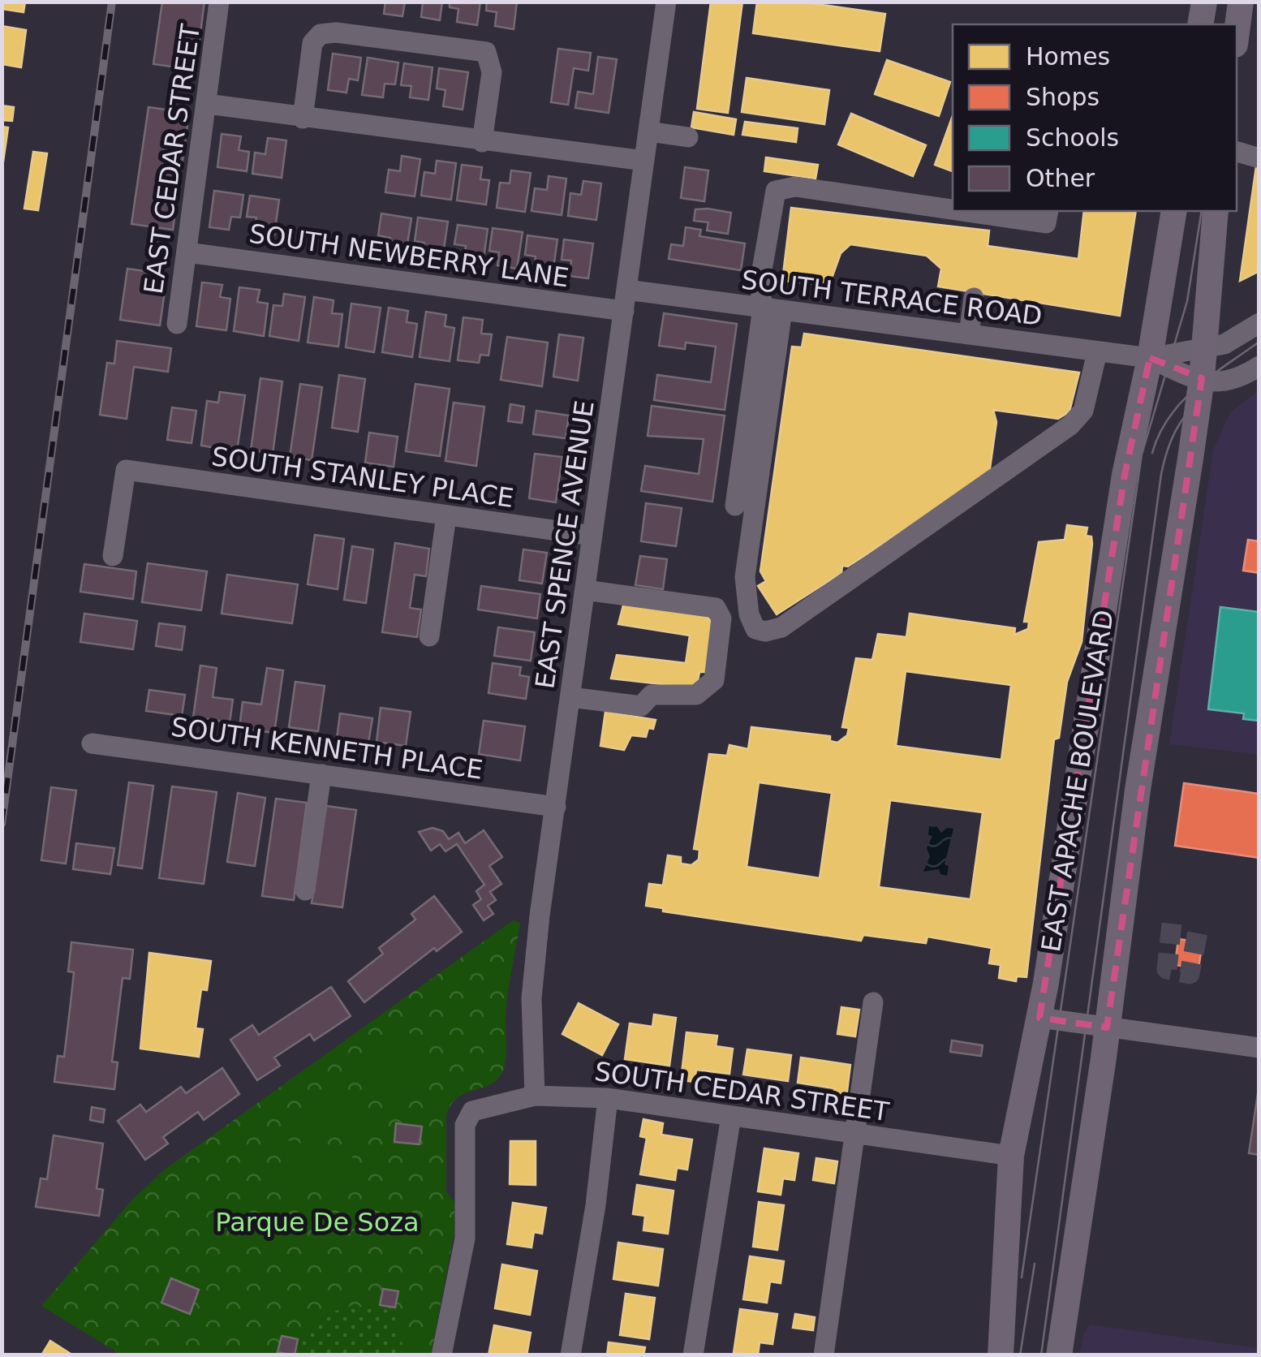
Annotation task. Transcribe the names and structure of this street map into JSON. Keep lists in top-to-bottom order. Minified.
{"streets":{"main road":["EAST APACHE BOULEVARD"],"street":["EAST CEDAR STREET","SOUTH NEWBERRY LANE","SOUTH TERRACE ROAD","SOUTH STANLEY PLACE","EAST SPENCE AVENUE","SOUTH KENNETH PLACE","SOUTH CEDAR STREET"]},"crossings":[["EAST CEDAR STREET","SOUTH NEWBERRY LANE"],["SOUTH NEWBERRY LANE","EAST SPENCE AVENUE"],["SOUTH TERRACE ROAD","EAST SPENCE AVENUE"],["SOUTH TERRACE ROAD","EAST APACHE BOULEVARD"],["SOUTH STANLEY PLACE","EAST SPENCE AVENUE"],["EAST SPENCE AVENUE","SOUTH KENNETH PLACE"],["EAST SPENCE AVENUE","SOUTH CEDAR STREET"],["EAST APACHE BOULEVARD","SOUTH CEDAR STREET"]],"parks":["Parque De Soza"],"legend":["Homes","Shops","Schools","Other"]}
